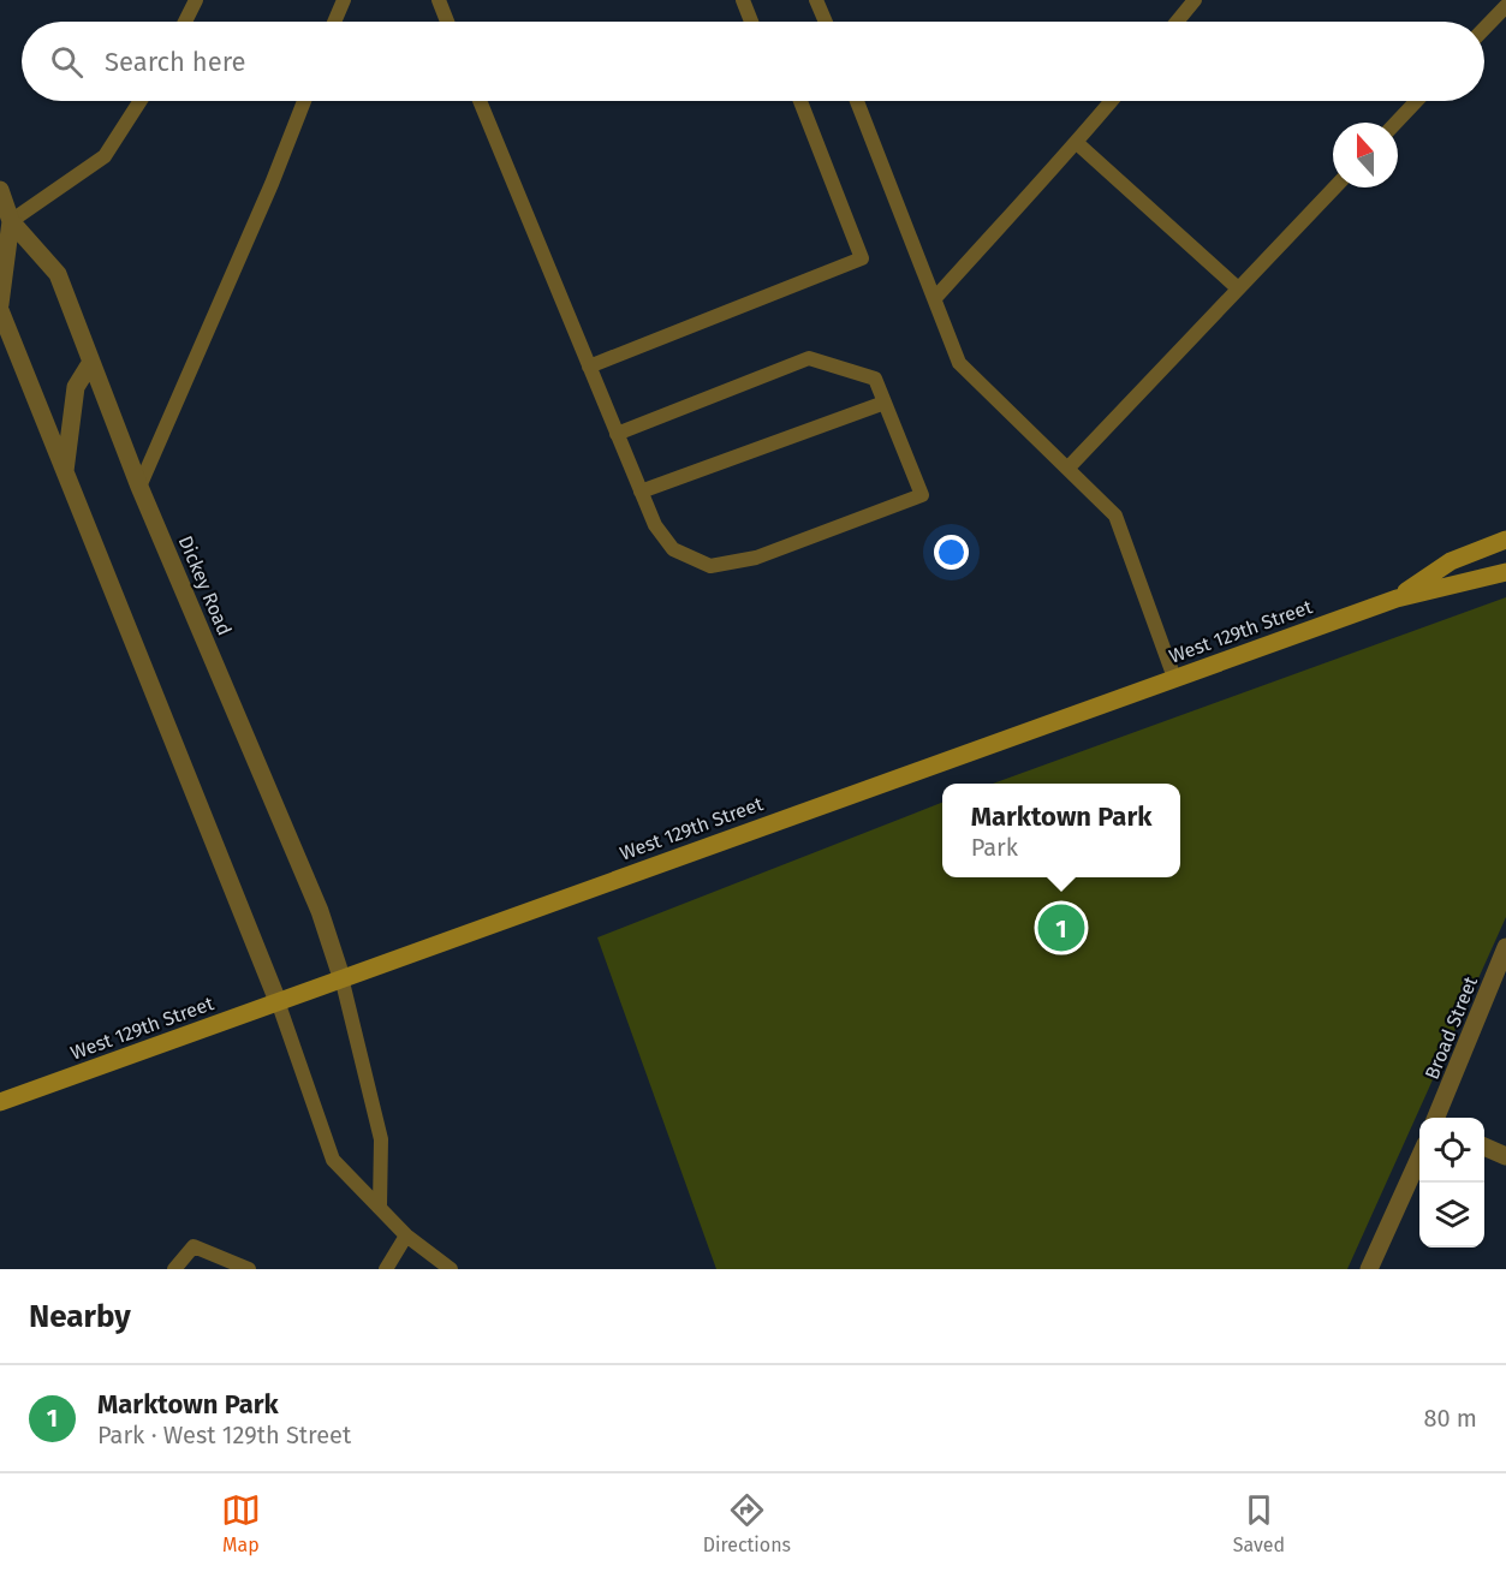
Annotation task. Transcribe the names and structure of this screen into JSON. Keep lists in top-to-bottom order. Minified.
{"streets":{"main road":["West 129th Street"],"street":["Dickey Road","Broad Street"]},"crossings":[["Dickey Road","West 129th Street"]],"north":"top","page":{"search":"Search here","popup":["Marktown Park","Park"],"pins":"1","heading":"Nearby","list":[{"mark":"1","name":"Marktown Park","note":"Park · West 129th Street","value":"80 m"}],"nav":["Map","Directions","Saved"]}}
